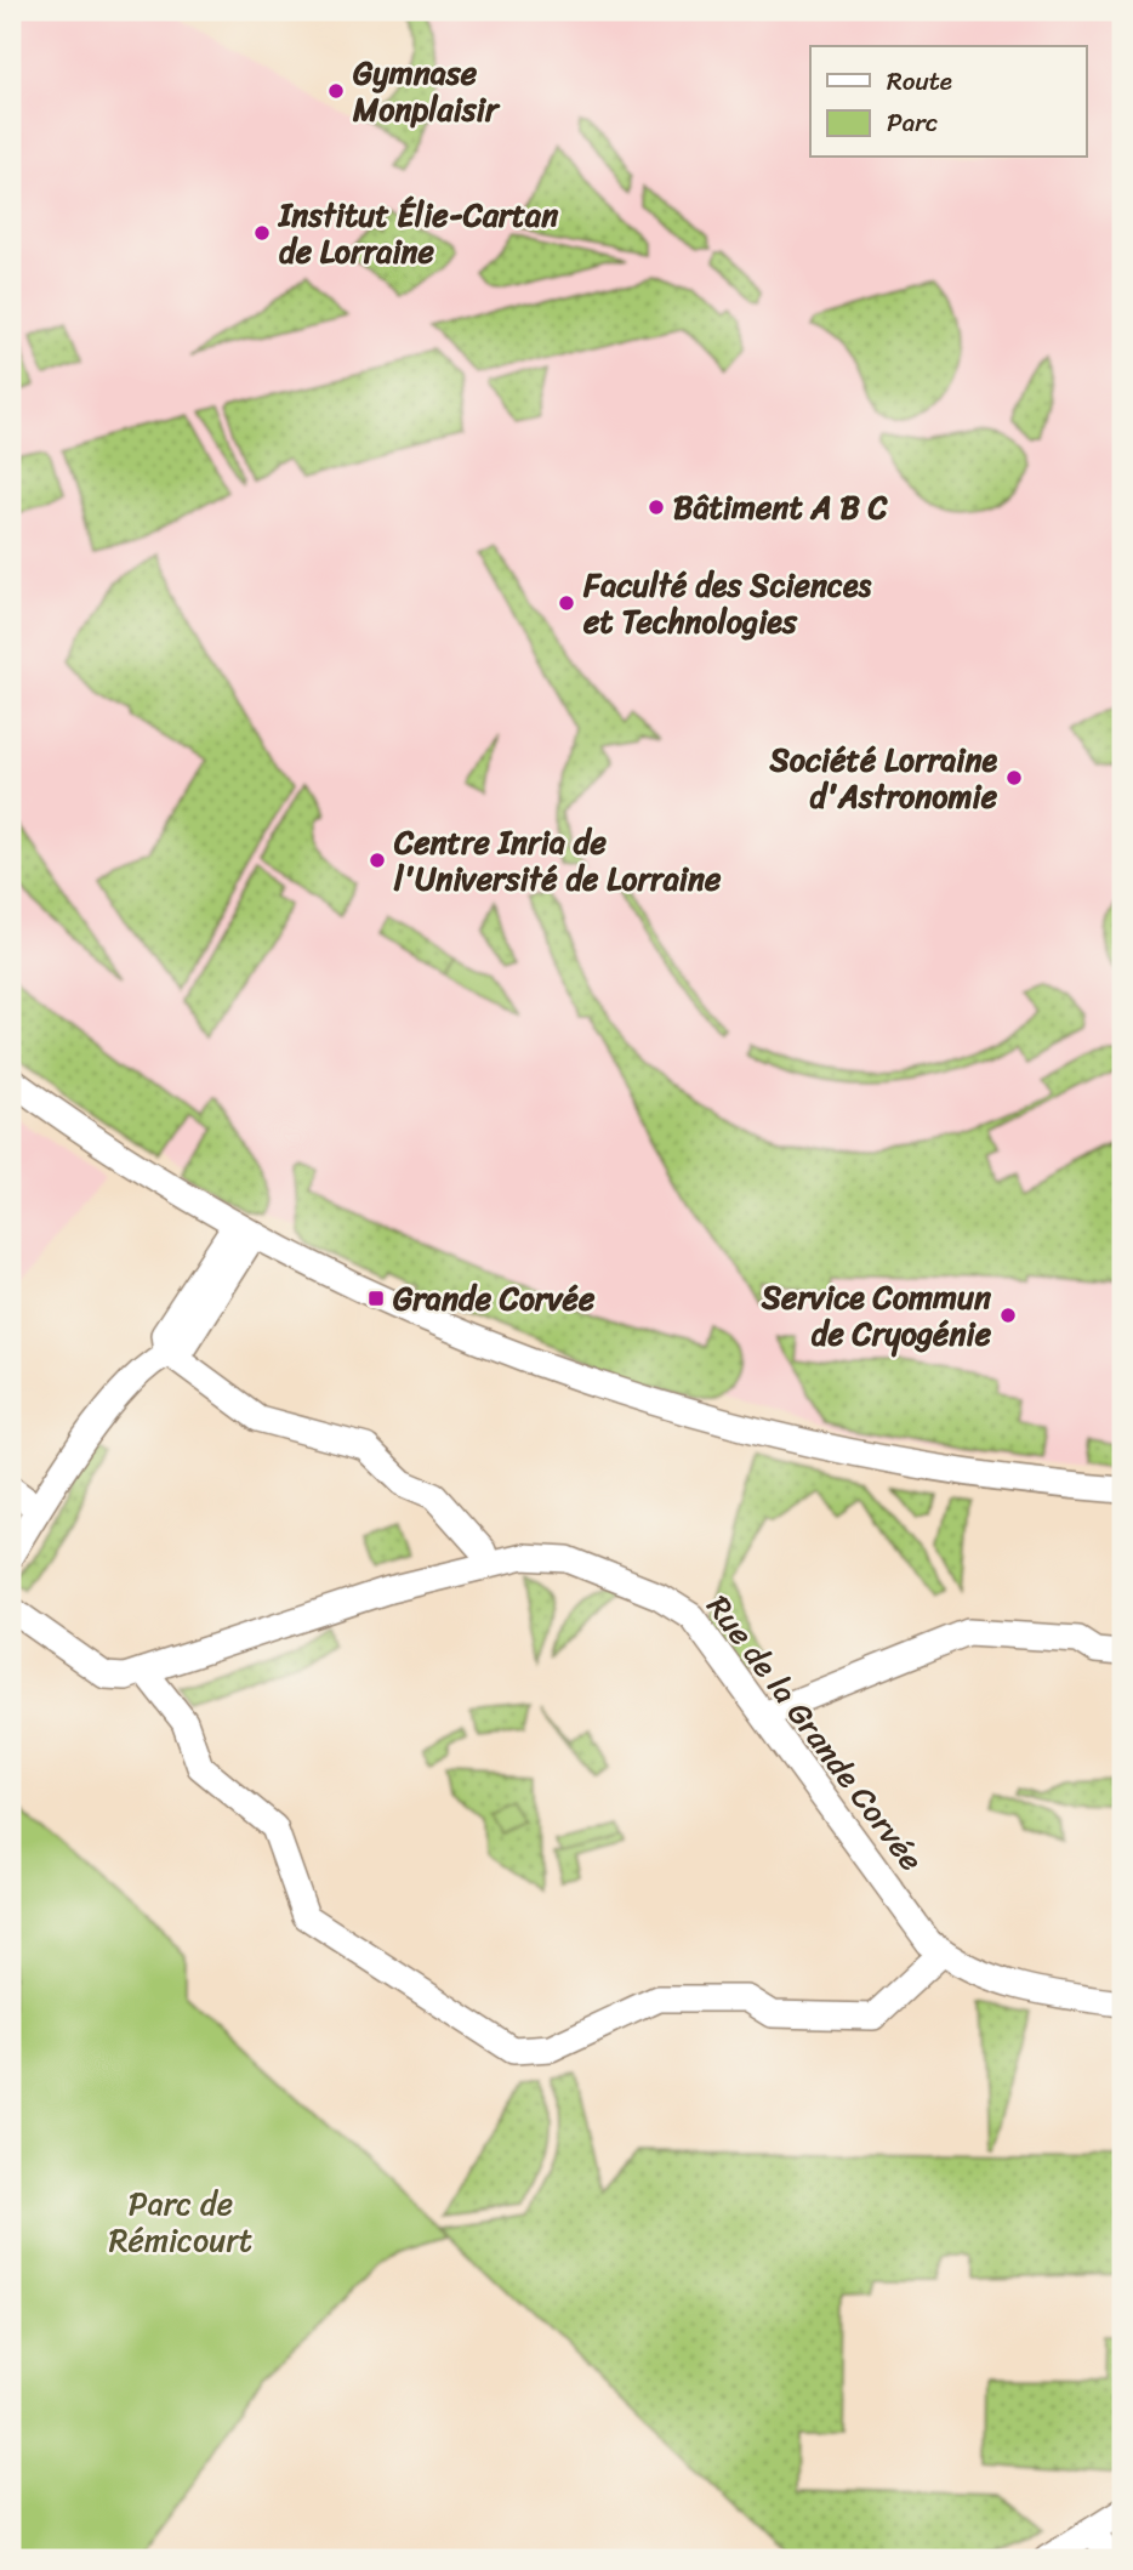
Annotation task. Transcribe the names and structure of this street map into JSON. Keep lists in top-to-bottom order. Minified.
{"streets":{"street":["Rue de la Grande Corvée"]},"parks":["Parc de Rémicourt"],"places":{"other":["Gymnase Monplaisir","Institut Élie-Cartan de Lorraine","Bâtiment A B C","Faculté des Sciences et Technologies","Société Lorraine d'Astronomie","Centre Inria de l'Université de Lorraine","Service Commun de Cryogénie"],"transit":["Grande Corvée"]},"legend":["Route","Parc"]}
